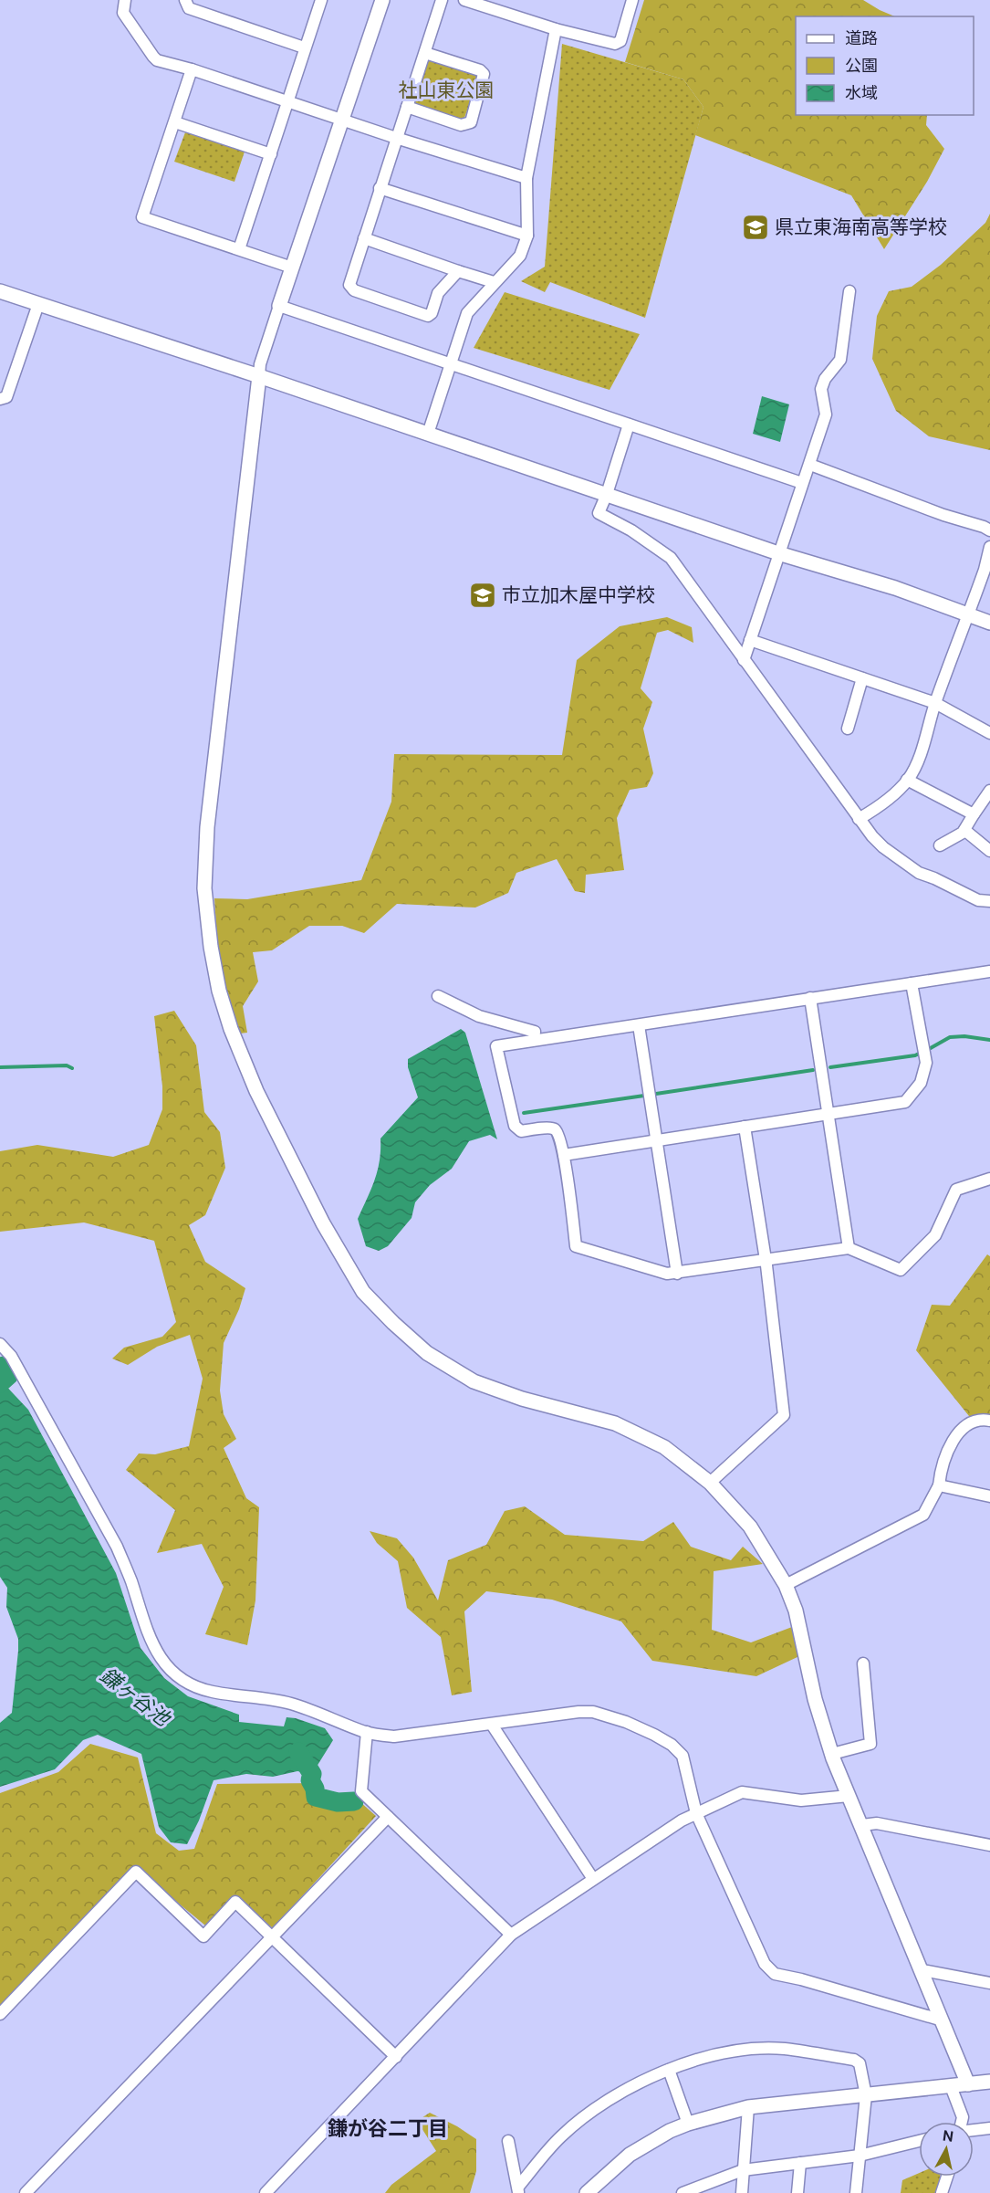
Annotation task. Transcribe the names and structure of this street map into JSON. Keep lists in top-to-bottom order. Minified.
{"districts":["鎌が谷二丁目"],"water":["鎌ヶ谷池"],"parks":["社山東公園"],"places":{"school or university":["県立東海南高等学校","市立加木屋中学校"]},"legend":["道路","公園","水域"],"north":"top"}
